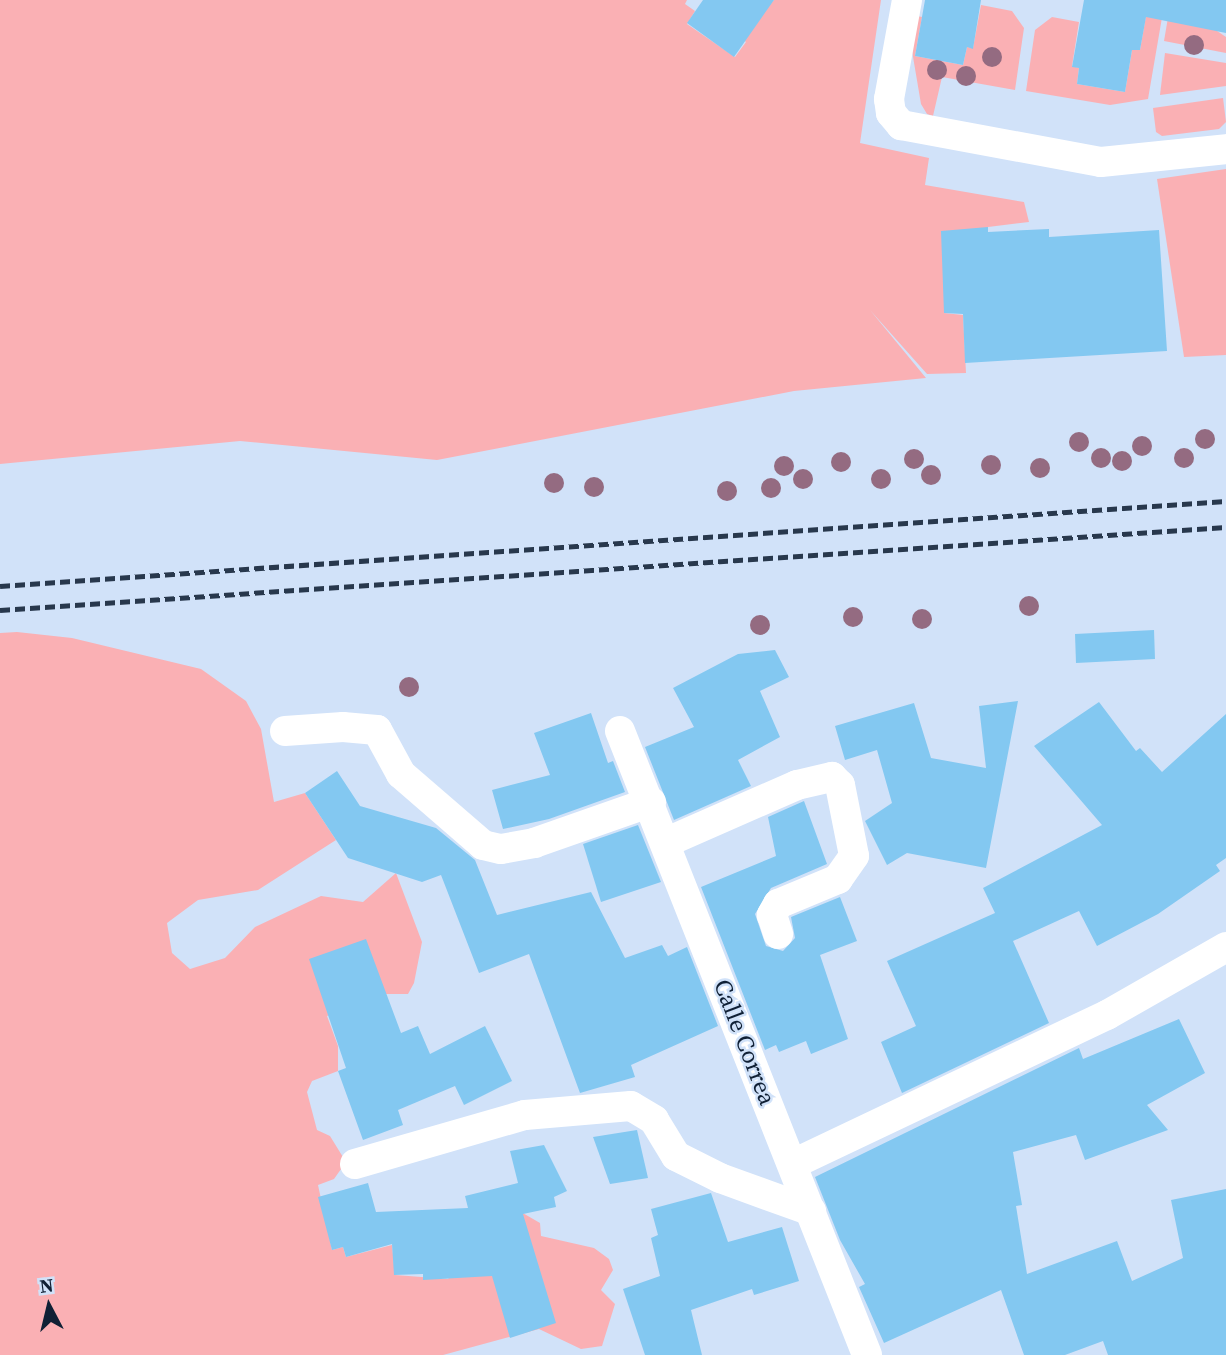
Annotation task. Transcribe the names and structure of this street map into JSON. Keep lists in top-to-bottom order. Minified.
{"streets":{"street":["Calle Correa"]},"north":"top"}
